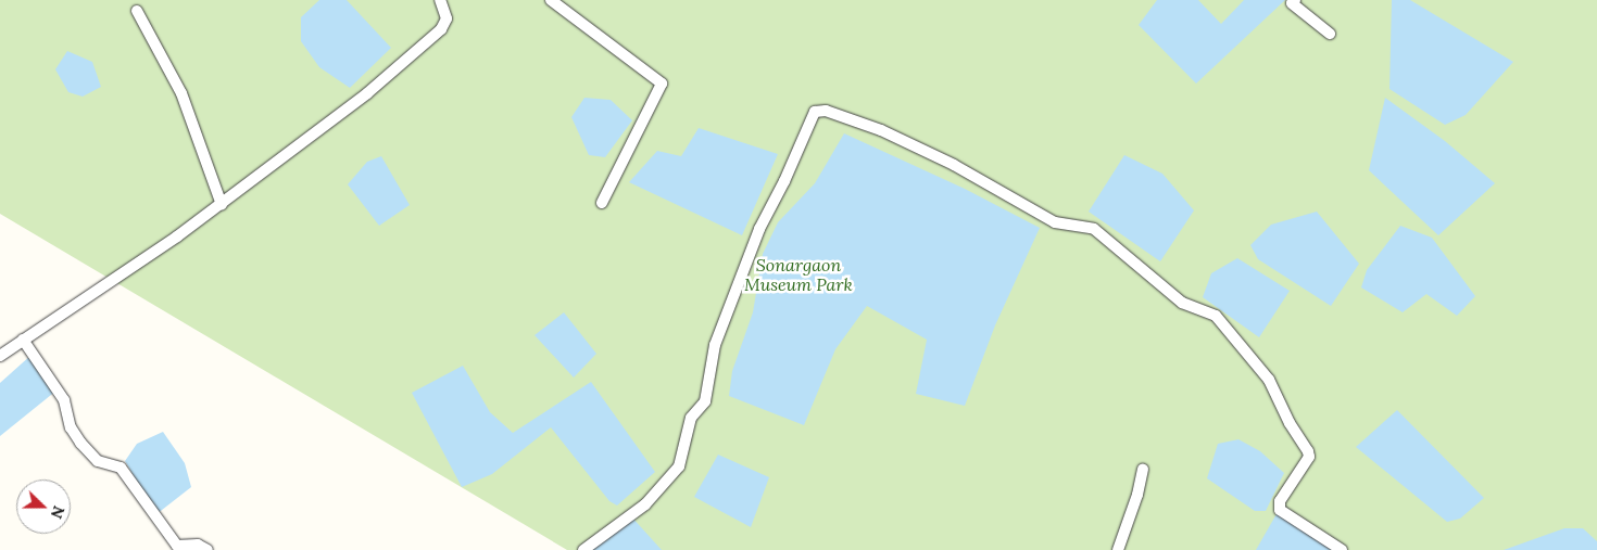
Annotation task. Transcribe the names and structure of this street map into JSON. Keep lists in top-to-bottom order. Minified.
{"parks":["Sonargaon Museum Park"],"north":"right"}
